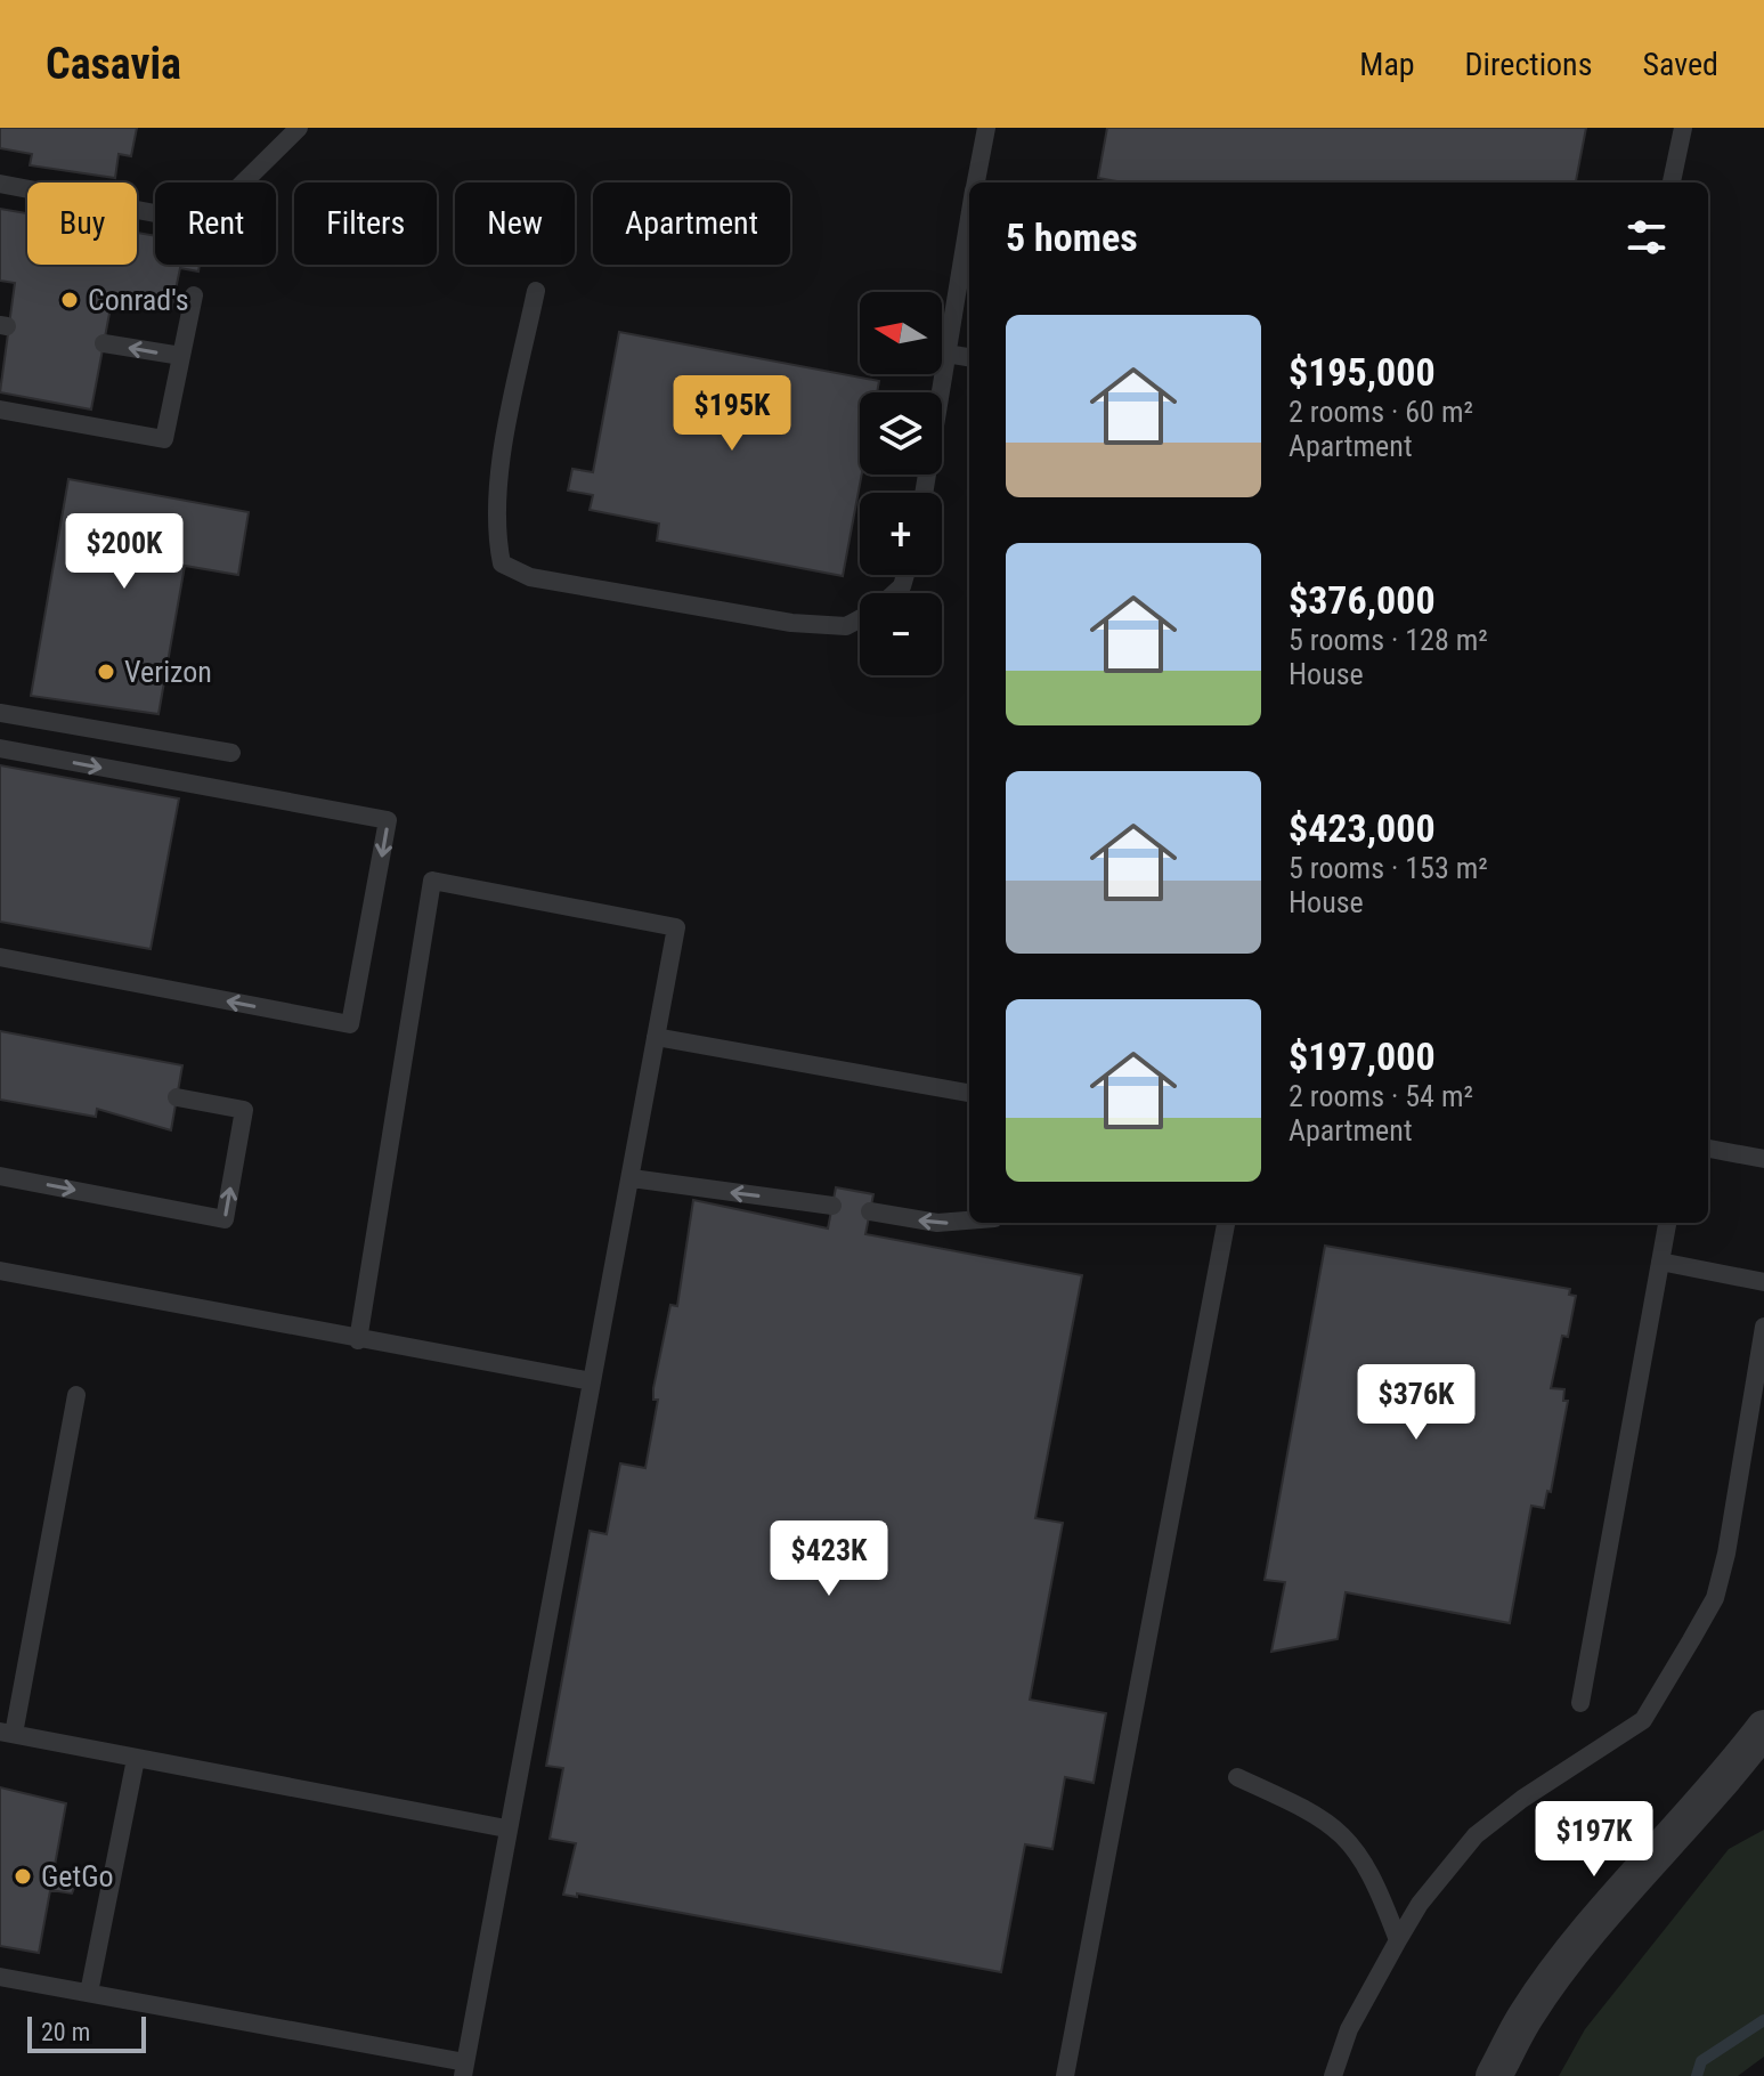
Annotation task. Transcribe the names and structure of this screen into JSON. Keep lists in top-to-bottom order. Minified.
{"places":["Conrad's","Verizon","GetGo"],"scale_bar":"20 m","north":"left","page":{"header":"Casavia","nav":["Map","Directions","Saved"],"chip":["Buy","Rent","Filters","New","Apartment"],"heading":"5 homes","map_buttons":["+","−"],"list":[{"name":"$195,000","note":"2 rooms · 60 m² · Apartment"},{"name":"$376,000","note":"5 rooms · 128 m² · House"},{"name":"$423,000","note":"5 rooms · 153 m² · House"},{"name":"$197,000","note":"2 rooms · 54 m² · Apartment"}],"price":["$195K","$200K","$376K","$423K","$197K"],"scale":"20 m"}}
